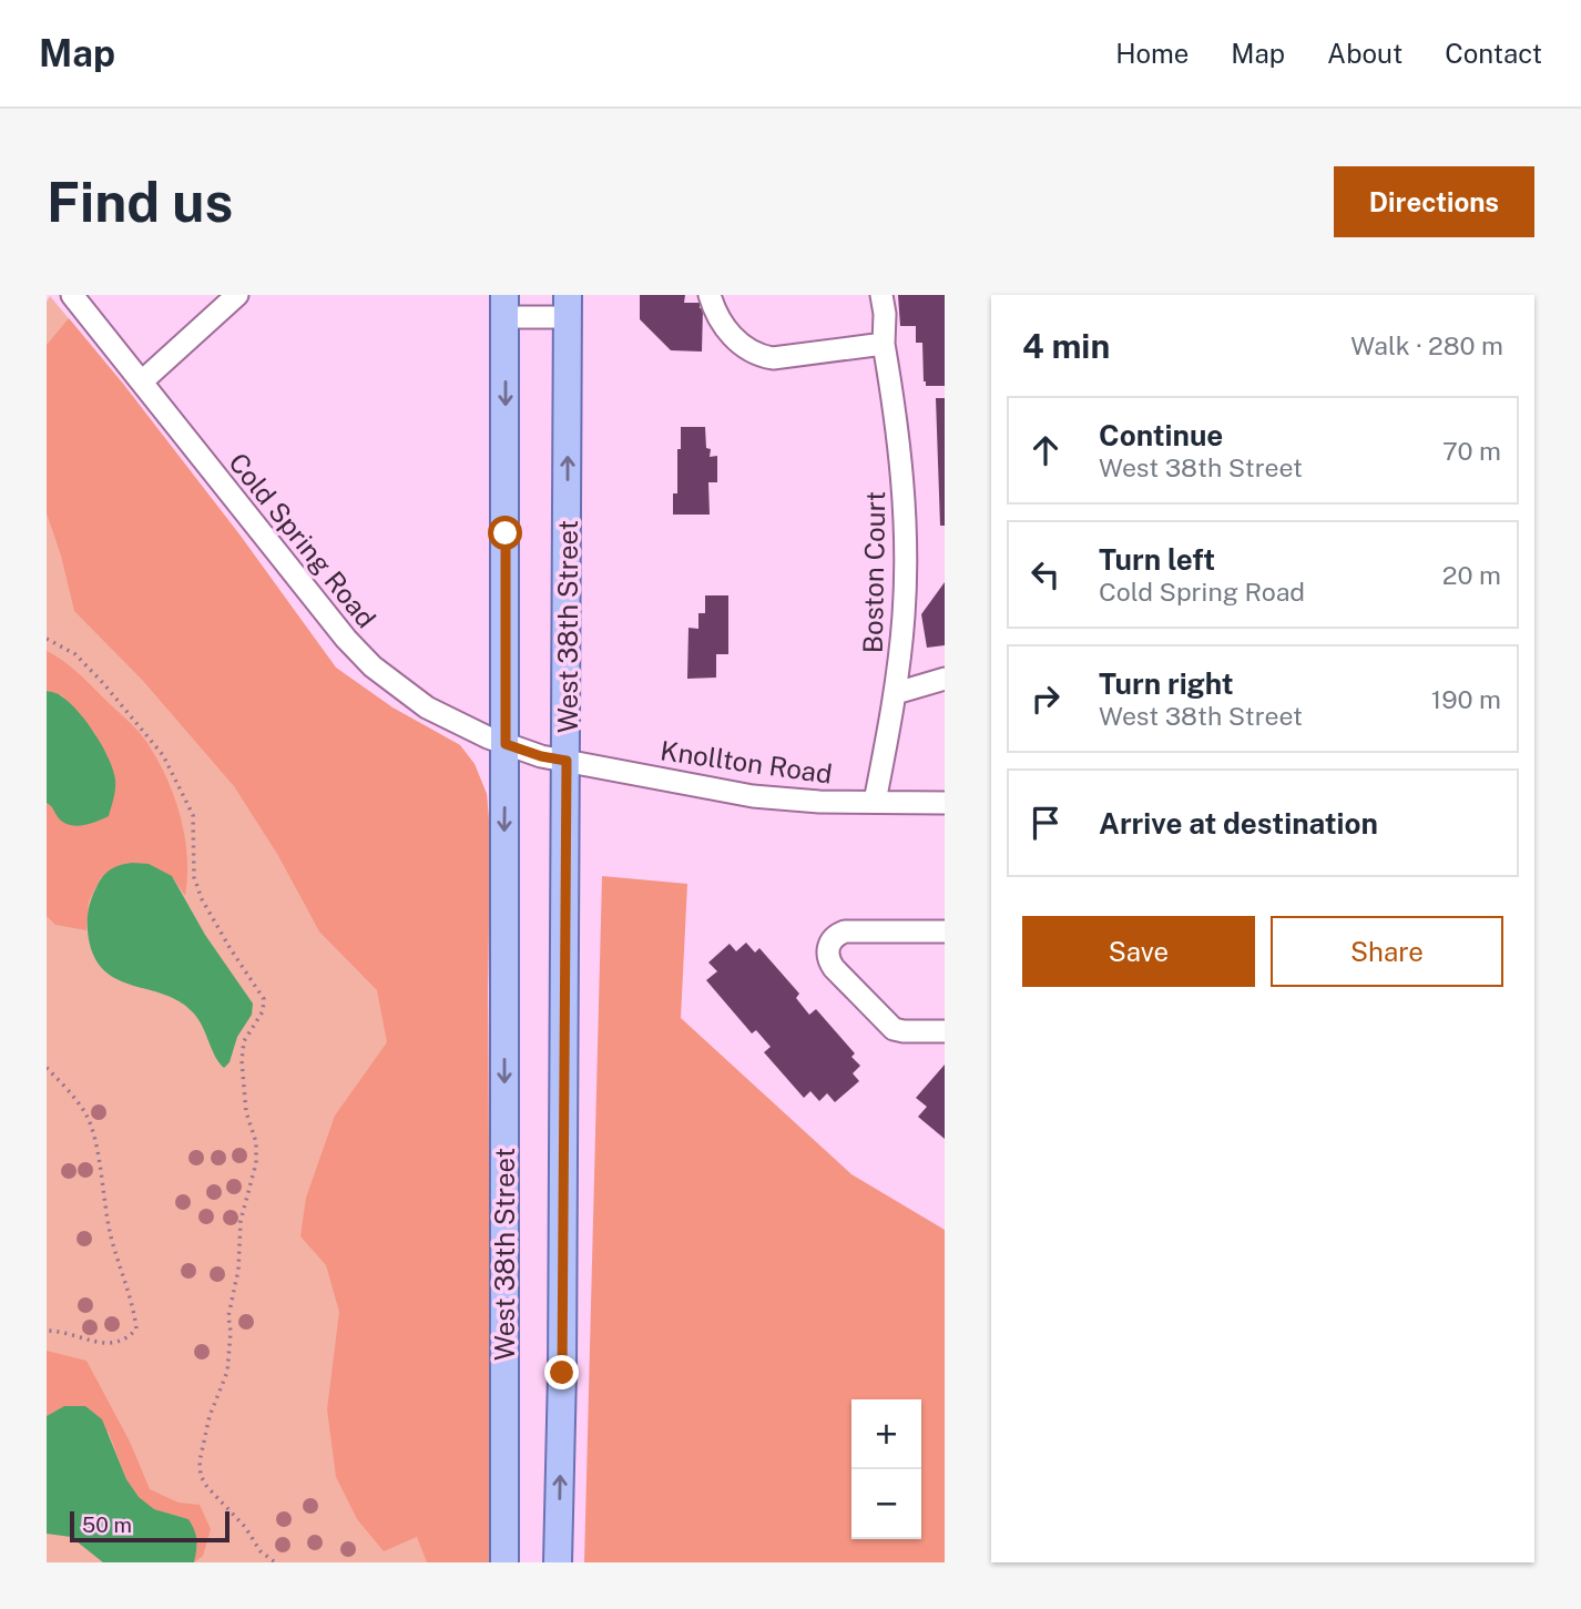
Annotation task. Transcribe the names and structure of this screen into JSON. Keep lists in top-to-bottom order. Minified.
{"streets":{"main road":["West 38th Street"],"street":["Cold Spring Road","Boston Court","Knollton Road"]},"crossings":[["Cold Spring Road","West 38th Street"],["Cold Spring Road","Knollton Road"],["Boston Court","Knollton Road"],["West 38th Street","Knollton Road"]],"scale_bar":"50 m","page":{"header":"Map","nav":["Home","Map","About","Contact"],"buttons":["Directions",["Save","Share"]],"title":"Find us","heading":["4 min","Walk · 280 m"],"list":[["Continue","West 38th Street","70 m"],["Turn left","Cold Spring Road","20 m"],["Turn right","West 38th Street","190 m"],"Arrive at destination"],"map_buttons":["+","−"],"scale":"50 m"}}
